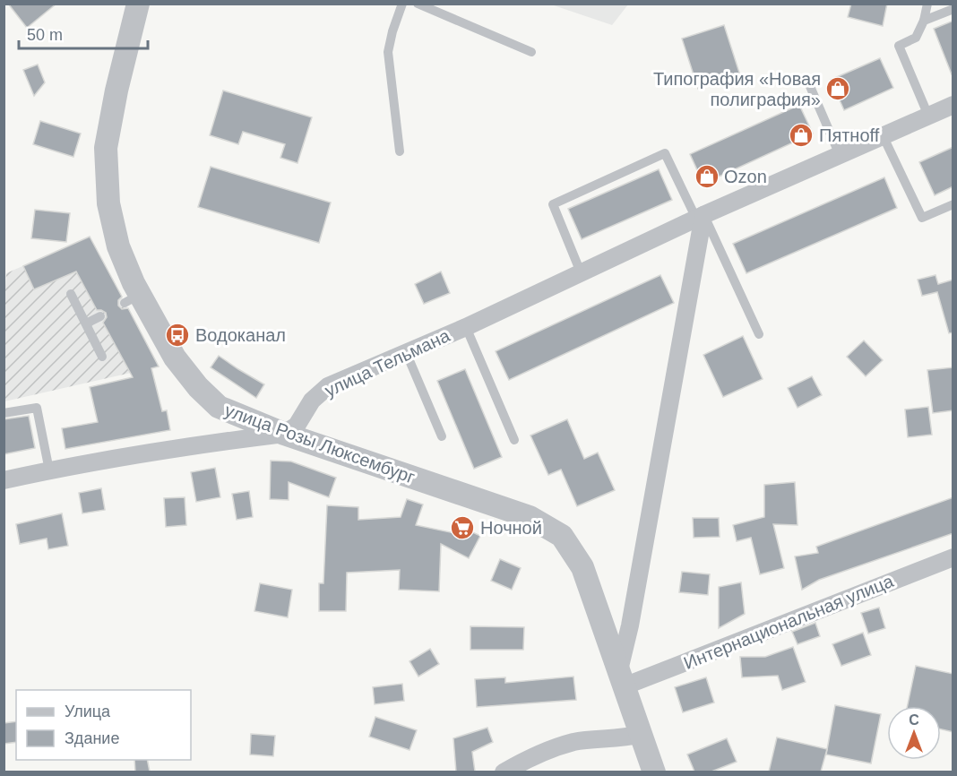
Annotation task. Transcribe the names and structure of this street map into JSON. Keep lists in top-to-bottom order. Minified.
{"streets":{"street":["улица Тельмана","улица Розы Люксембург","Интернациональная улица"]},"crossings":[["улица Тельмана","улица Розы Люксембург"],["улица Розы Люксембург","Интернациональная улица"]],"places":{"shop":["Типография «Новая полиграфия»","Пятнoff","Ozon"],"bus stop":["Водоканал"],"supermarket":["Ночной"]},"legend":["Улица","Здание"],"scale_bar":"50 m","north":"top"}
